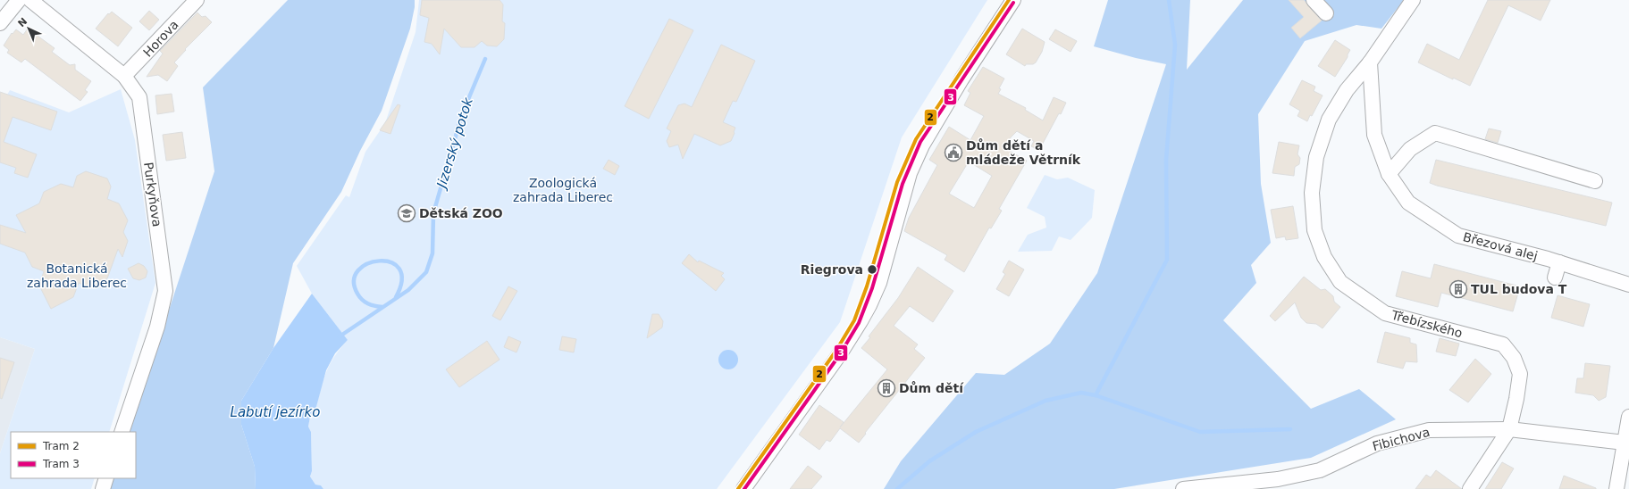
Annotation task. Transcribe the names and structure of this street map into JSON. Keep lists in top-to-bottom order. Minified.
{"streets":{"street":["Horova","Purkyňova","Březová alej","Třebízského","Fibichova"]},"crossings":[["Horova","Purkyňova"],["Březová alej","Třebízského"],["Třebízského","Fibichova"]],"water":["Jizerský potok","Labutí jezírko"],"parks":["Zoologická zahrada Liberec","Botanická zahrada Liberec"],"places":{"public building":["Dům dětí a mládeže Větrník"],"school or university":["Dětská ZOO"],"other":["Riegrova"],"building":["TUL budova T","Dům dětí"]},"lines":["tram line 2","tram line 3"],"legend":["Tram 2","Tram 3"],"north":"top left"}
